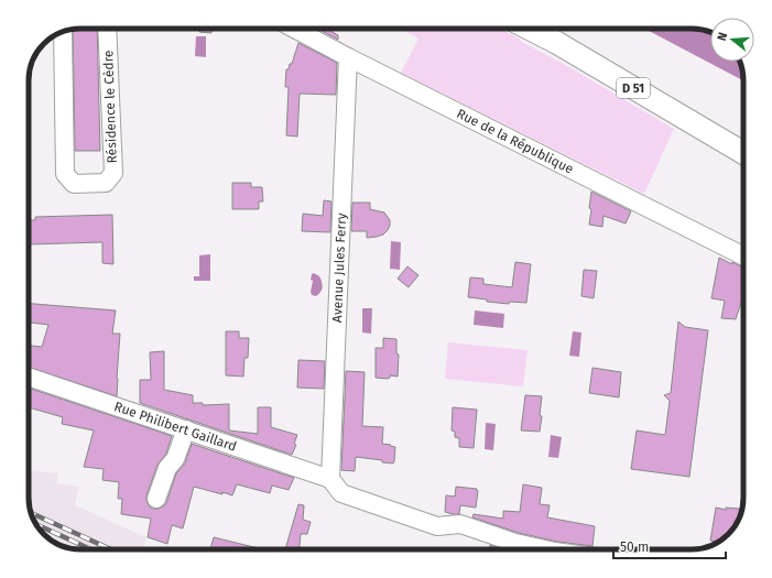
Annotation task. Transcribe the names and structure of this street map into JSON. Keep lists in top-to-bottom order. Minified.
{"streets":{"main road":["D 51"],"street":["Résidence le Cèdre","Rue de la République","Avenue Jules Ferry","Rue Philibert Gaillard"]},"crossings":[["Rue de la République","Avenue Jules Ferry"],["Avenue Jules Ferry","Rue Philibert Gaillard"]],"scale_bar":"50 m","north":"left"}
